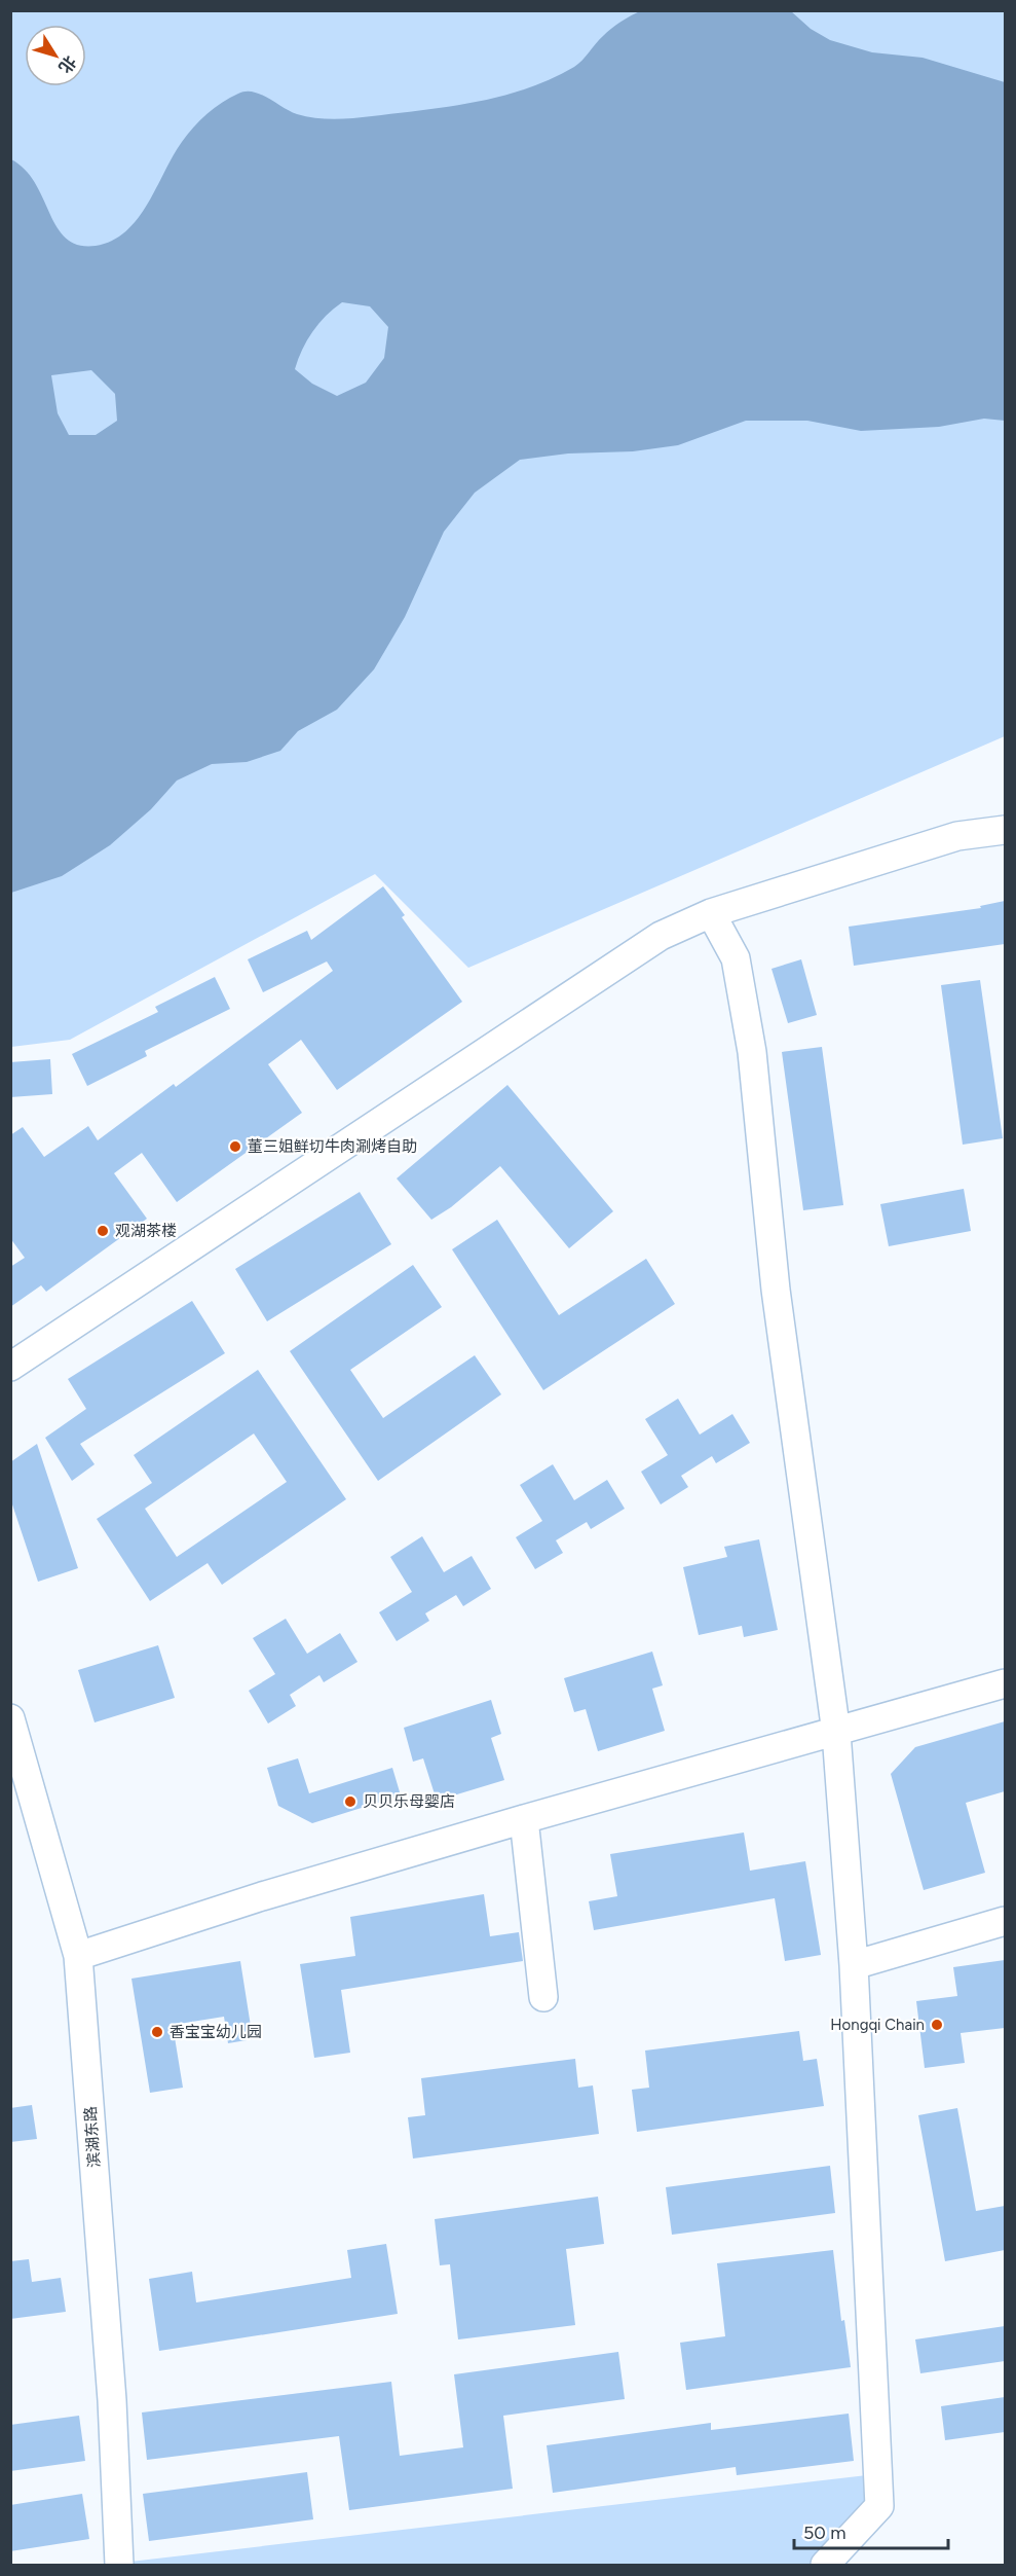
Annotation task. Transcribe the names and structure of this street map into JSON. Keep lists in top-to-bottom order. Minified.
{"streets":{"street":["滨湖东路"]},"places":["董三姐鲜切牛肉涮烤自助","观湖茶楼","贝贝乐母婴店","Hongqi Chain","香宝宝幼儿园"],"scale_bar":"50 m","north":"bottom right"}
